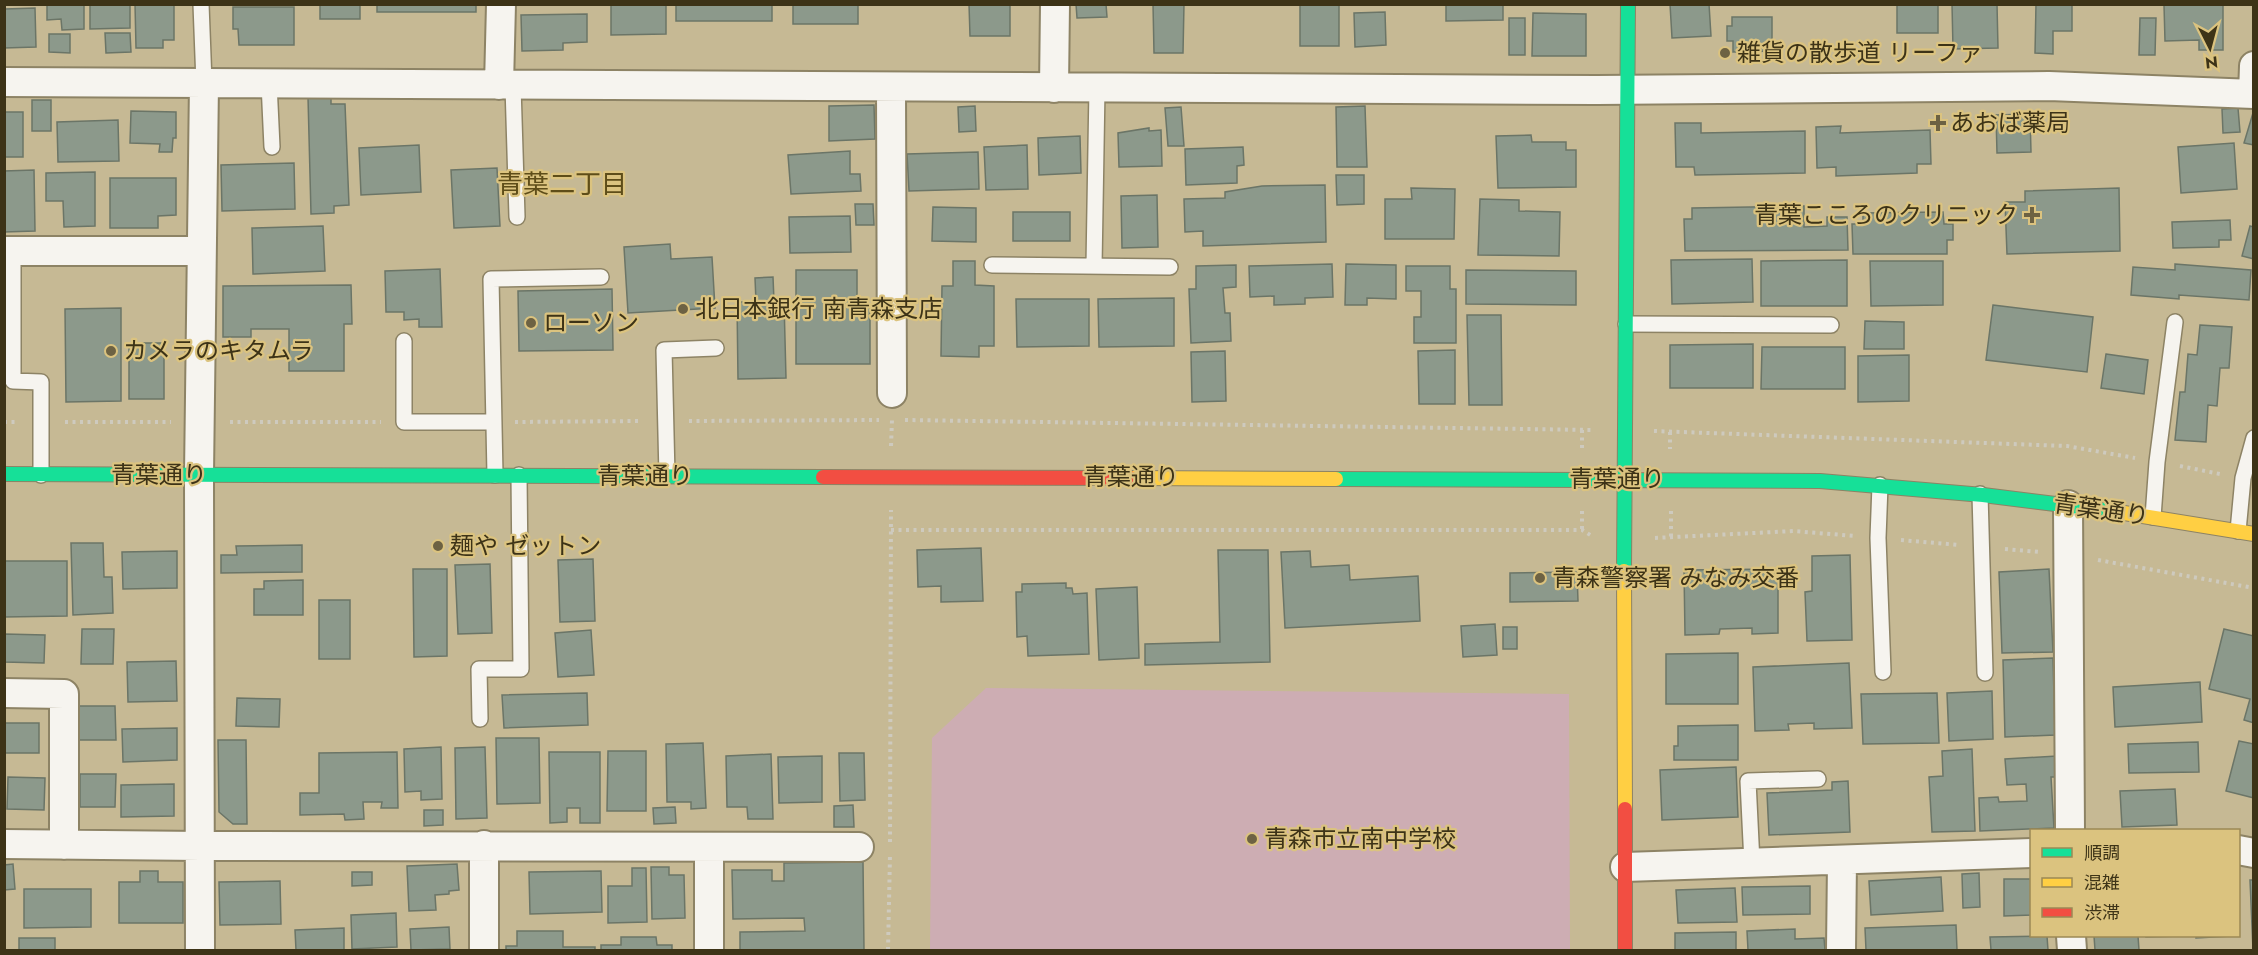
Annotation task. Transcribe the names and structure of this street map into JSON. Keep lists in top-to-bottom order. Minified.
{"streets":{"street":["青葉通り"]},"districts":["青葉二丁目"],"places":{"other":["雑貨の散歩道 リーファ","北日本銀行 南青森支店","ローソン","カメラのキタムラ","麺や ゼットン","青森警察署 みなみ交番","青森市立南中学校"],"health":["あおば薬局","青葉こころのクリニック"]},"legend":["順調","混雑","渋滞"],"north":"bottom"}
